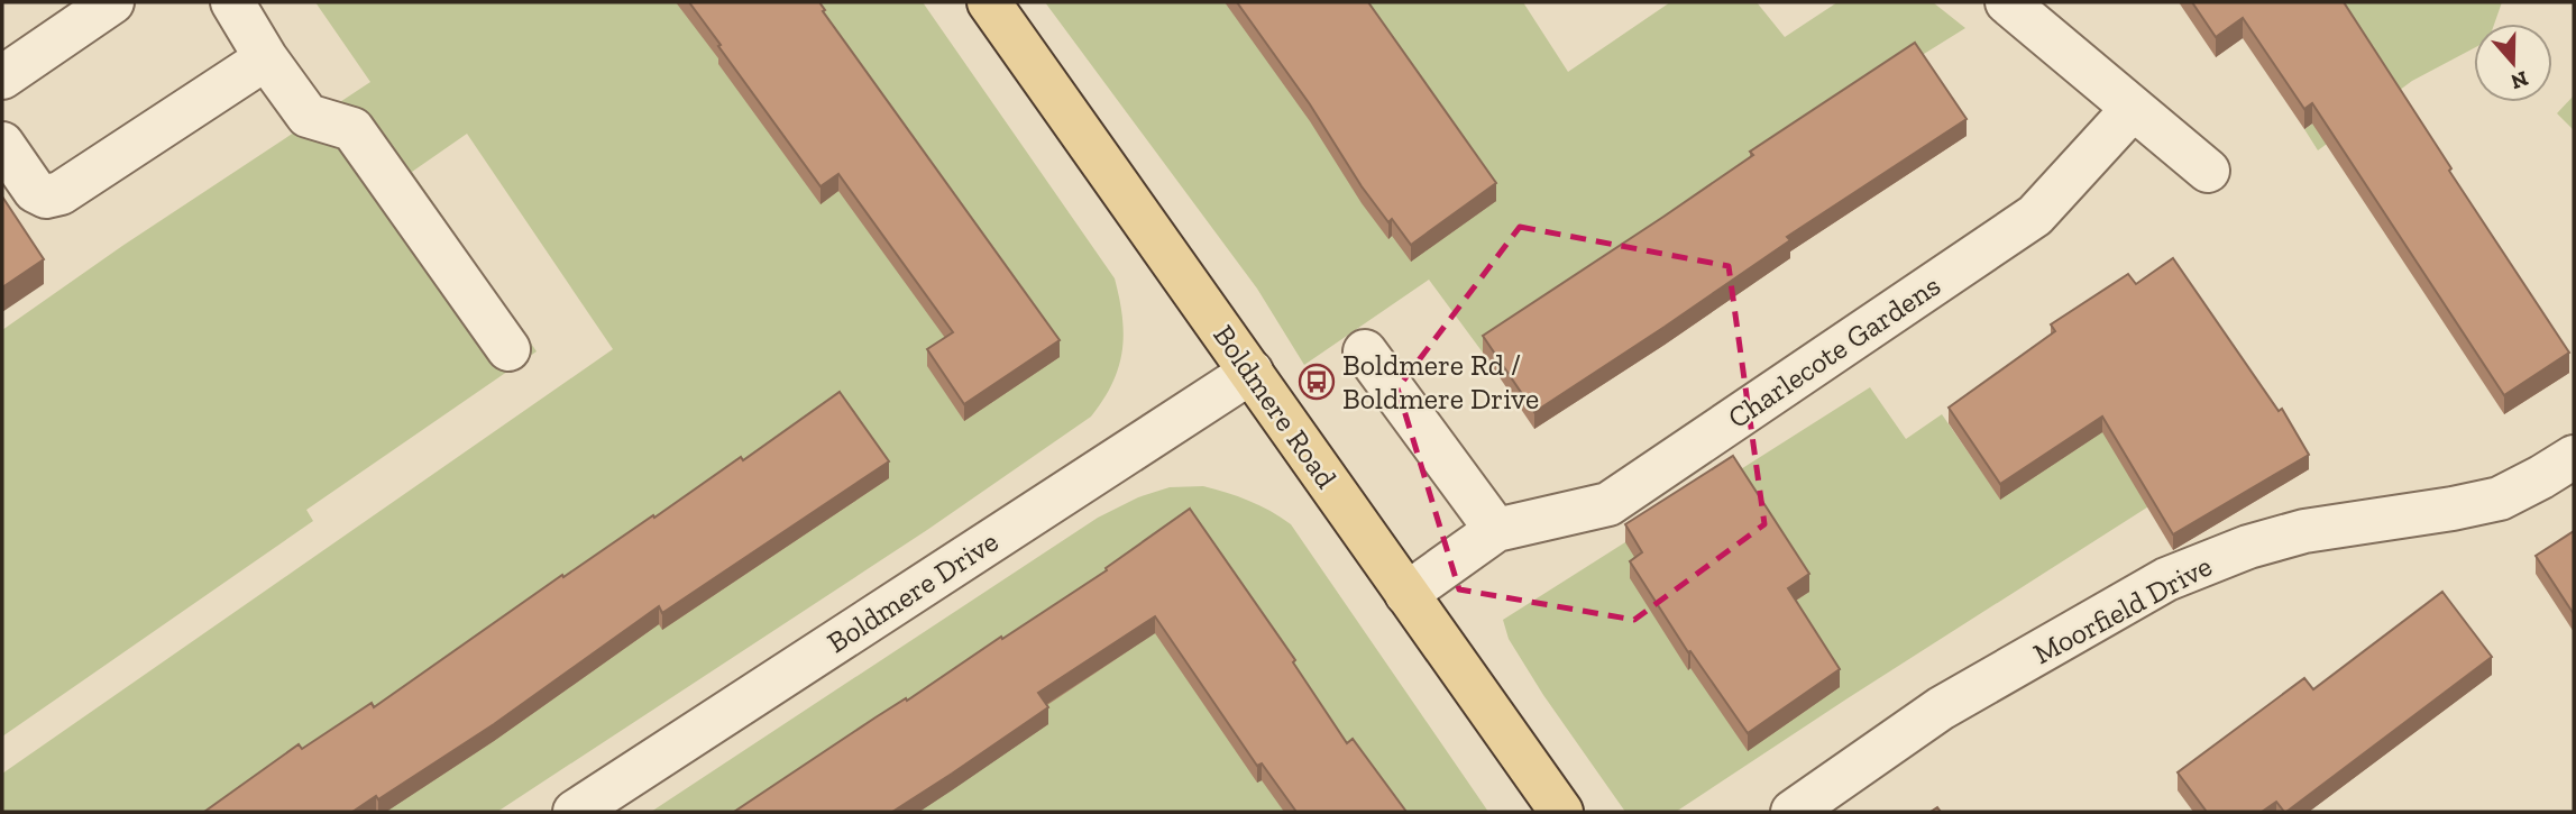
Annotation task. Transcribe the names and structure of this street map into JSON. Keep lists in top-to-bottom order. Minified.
{"streets":{"main road":["Boldmere Road"],"street":["Charlecote Gardens","Boldmere Drive","Moorfield Drive"]},"crossings":[["Charlecote Gardens","Boldmere Road"],["Boldmere Road","Boldmere Drive"]],"places":{"bus stop":["Boldmere Rd / Boldmere Drive"]},"north":"bottom"}
